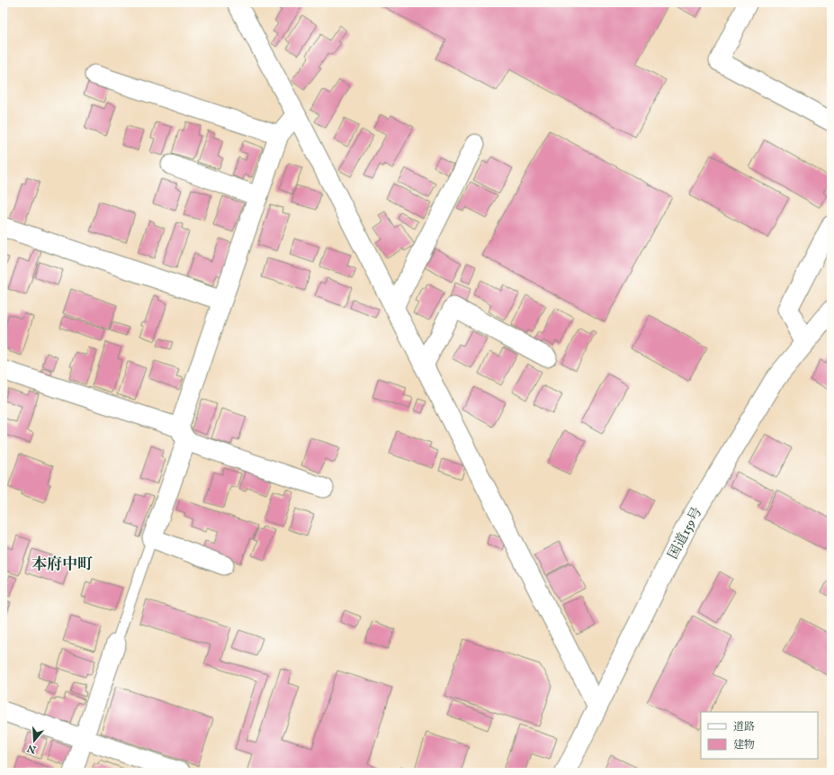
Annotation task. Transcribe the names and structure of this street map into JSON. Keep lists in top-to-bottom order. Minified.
{"streets":{"highway":["国道159号"]},"districts":["本府中町"],"legend":["道路","建物"],"north":"bottom"}
